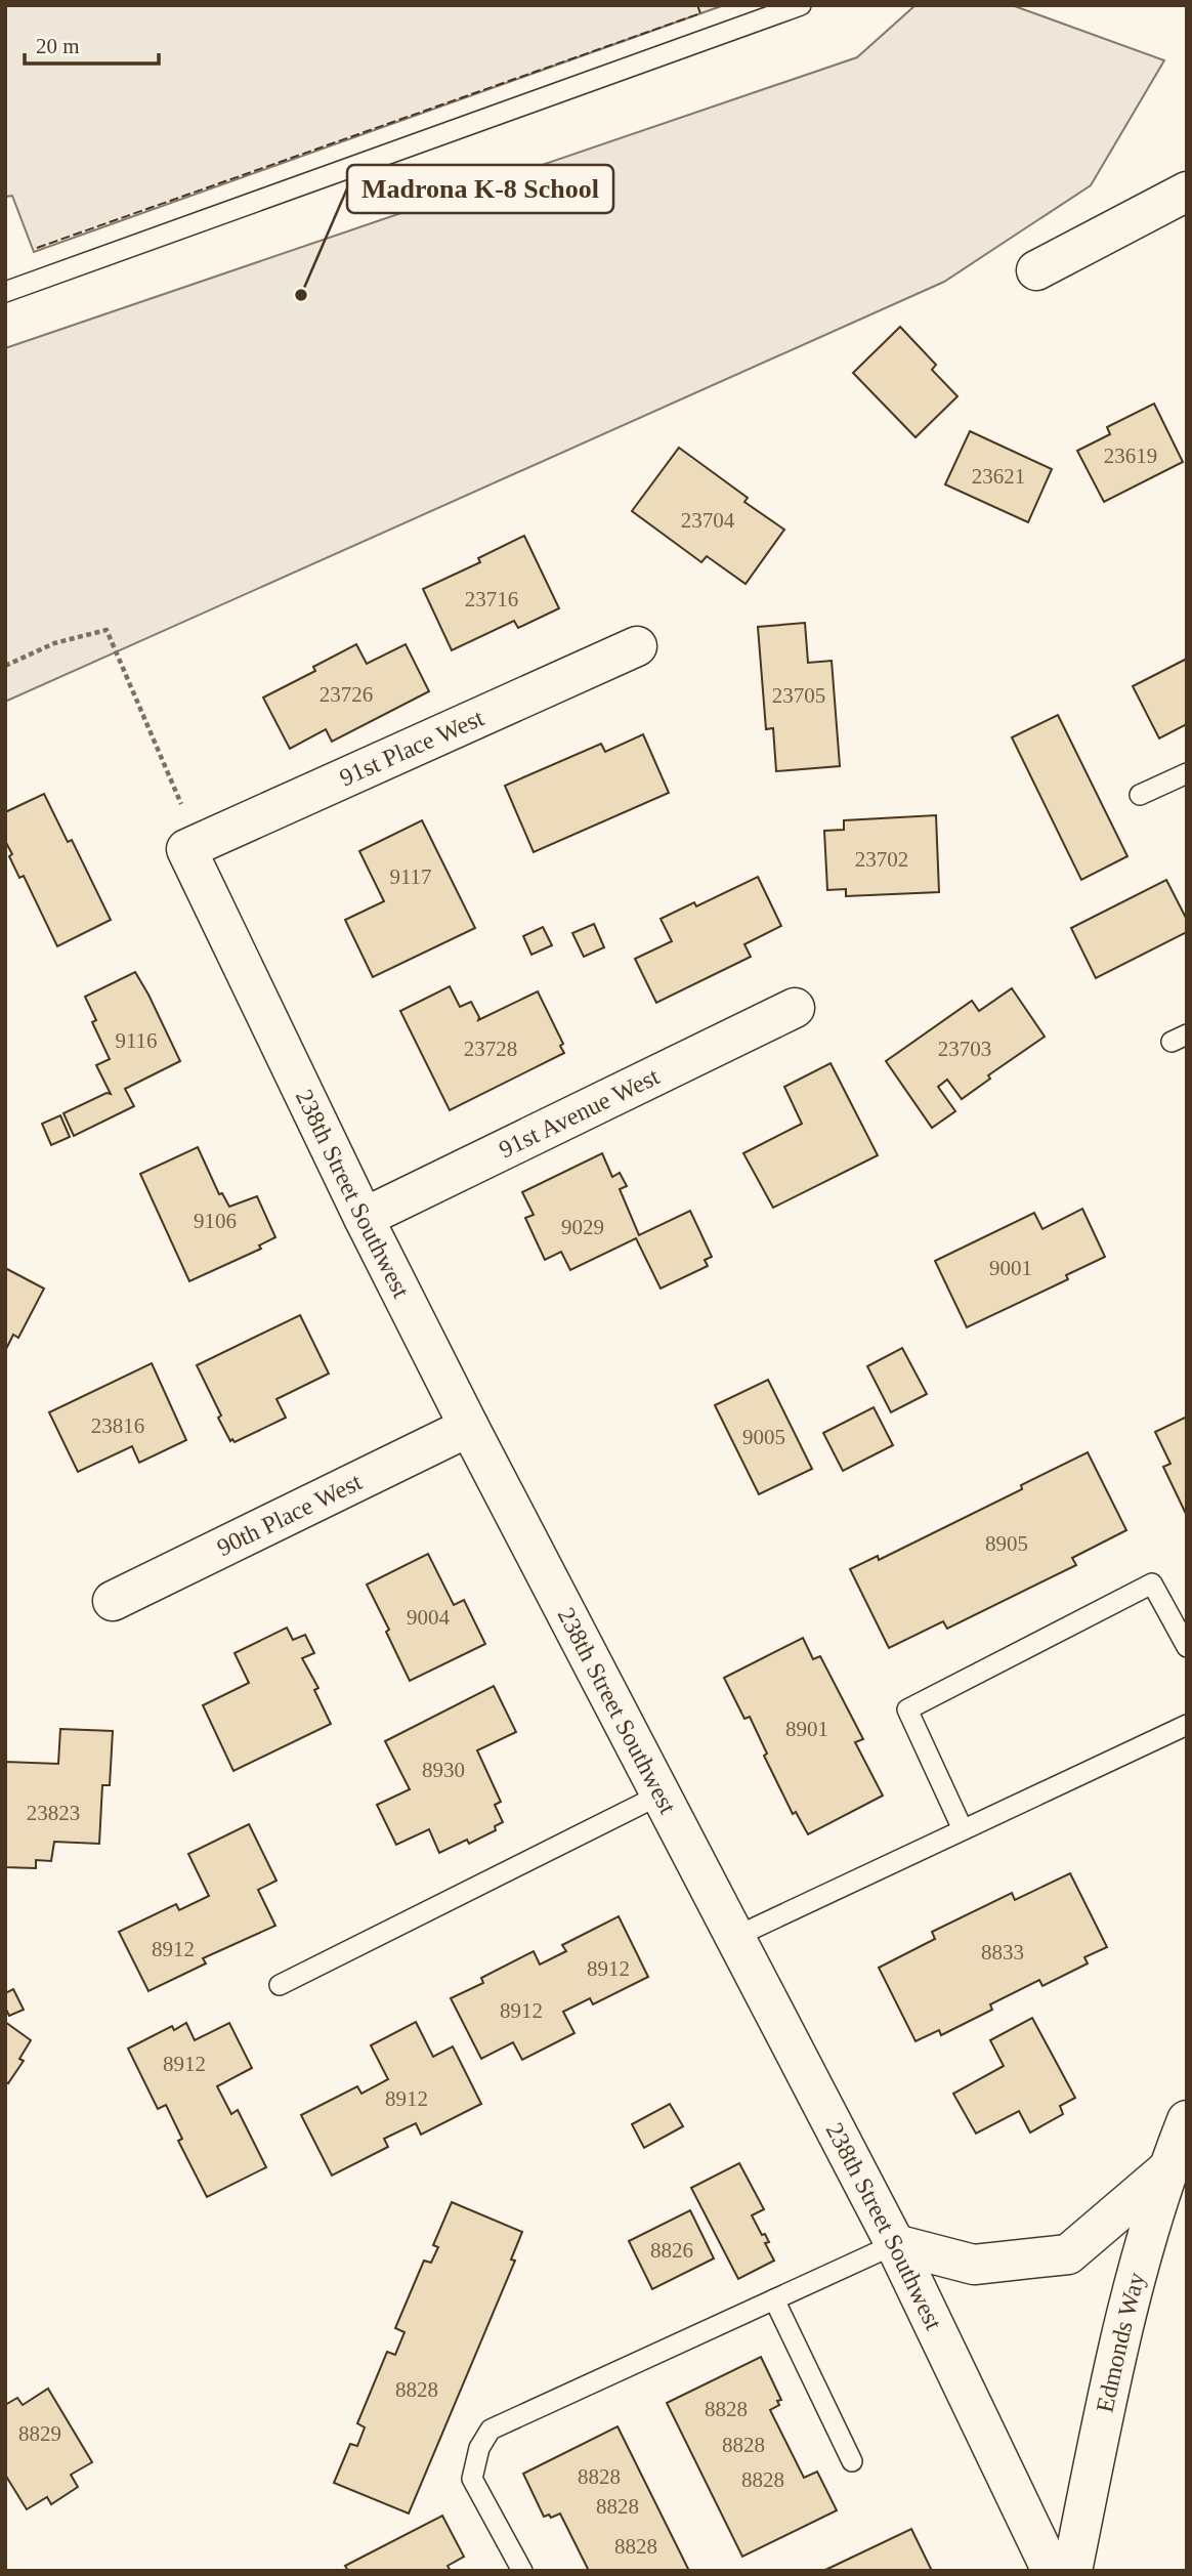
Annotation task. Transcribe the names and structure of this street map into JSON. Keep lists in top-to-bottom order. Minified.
{"streets":{"street":["91st Place West","91st Avenue West","238th Street Southwest","90th Place West","Edmonds Way"]},"crossings":[["91st Place West","238th Street Southwest"],["91st Avenue West","238th Street Southwest"],["238th Street Southwest","90th Place West"]],"places":["Madrona K-8 School"],"house_numbers":["23619","23621","23704","23716","23726","23705","23702","9117","9116","23728","23703","9106","9029","9001","23816","9005","8905","9004","8901","8930","23823","8912","8833","8912","8912","8912","8912","8826","8828","8828","8829","8828","8828","8828","8828","8828"],"scale_bar":"20 m"}
